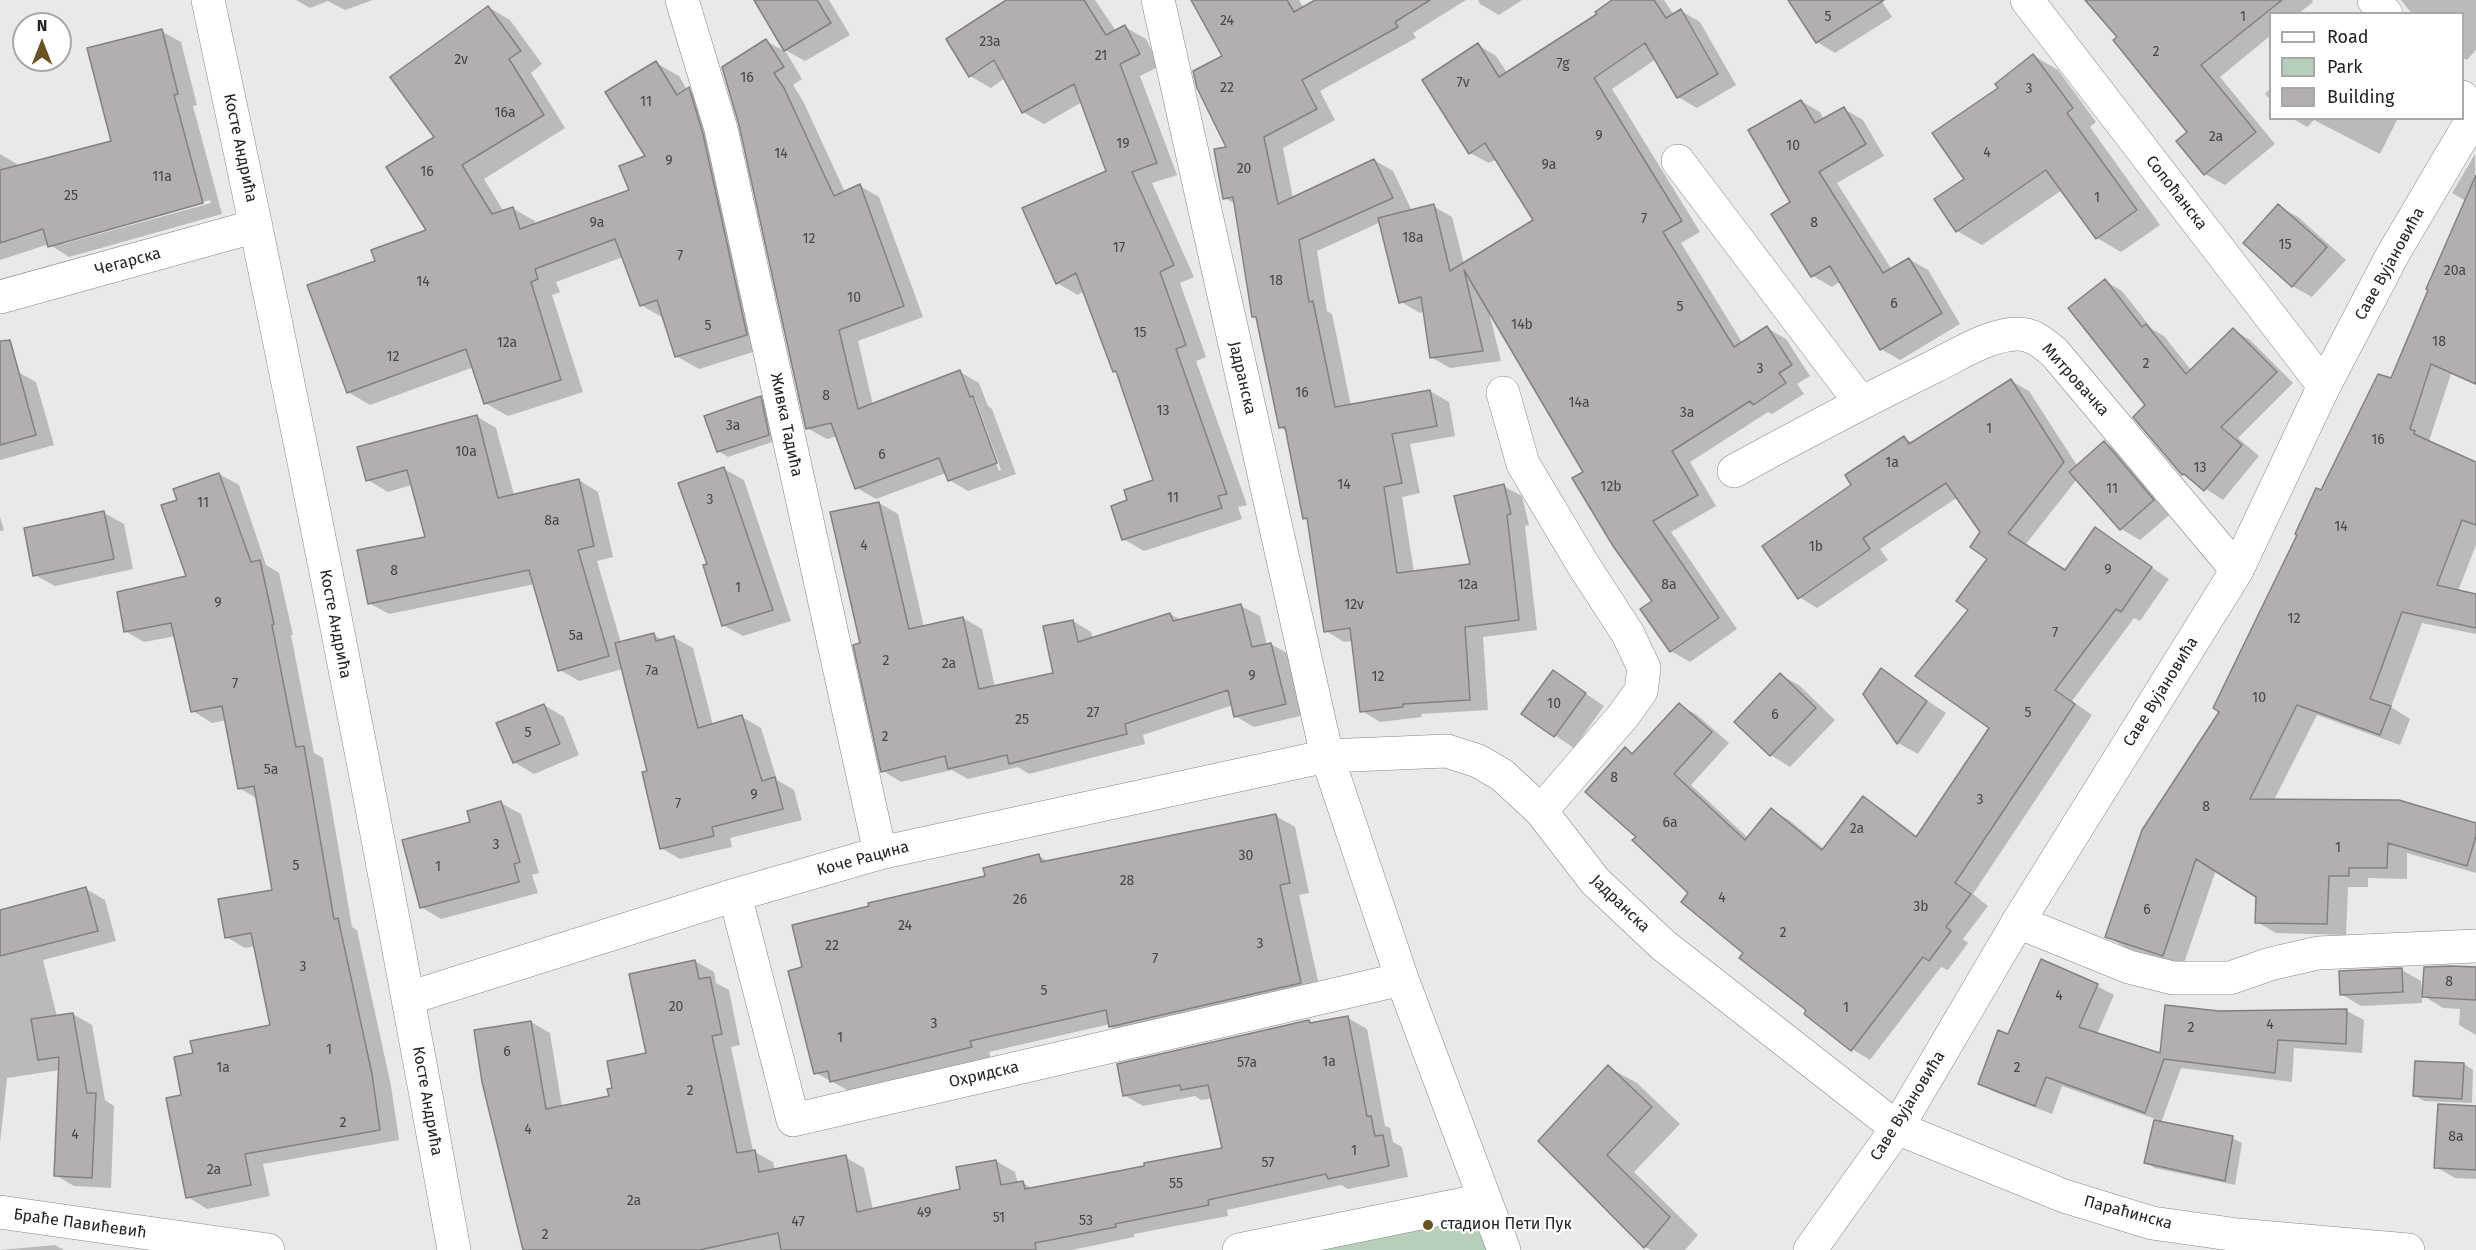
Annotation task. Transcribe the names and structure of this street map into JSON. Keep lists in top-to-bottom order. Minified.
{"streets":{"street":["Косте Андрића","Сопоћанска","Чегарска","Саве Вујановића","Јадранска","Митровачка","Живка Тадића","Коче Рацина","Охридска","Параћинска","Браће Павићевић"]},"crossings":[["Косте Андрића","Чегарска"],["Косте Андрића","Коче Рацина"],["Сопоћанска","Саве Вујановића"],["Саве Вујановића","Јадранска"],["Саве Вујановића","Митровачка"],["Саве Вујановића","Параћинска"],["Јадранска","Коче Рацина"],["Јадранска","Охридска"],["Јадранска","Параћинска"],["Живка Тадића","Коче Рацина"],["Коче Рацина","Охридска"]],"places":["стадион Пети Пук"],"house_numbers":["5","1","24","23a","2","21","2v","7g","16","7v","22","3","11","16a","9","2a","19","10","4","14","9","9a","20","16","11a","25","1","7","9a","8","18a","12","15","17","7","20a","18","14","10","6","5","14b","5","15","18","12a","12","2","3","16","8","14a","13","3a","3a","1","16","10a","6","1a","13","14","12b","11","11","3","11","8a","14","4","1b","9","8","12a","8a","1","9","12v","12","7","5a","2","2a","7a","9","12","7","10","10","27","5","6","25","5","2","5a","8","9","3","7","8","6a","2a","3","1","30","5","1","28","4","26","3b","6","24","2","3","22","7","3","8","5","4","20","1","3","4","2","1","1","6","1a","57a","1a","2","2","2","4","4","8a","1","57","2a","55","2a","49","51","53","47","2"],"legend":["Road","Park","Building"],"north":"top"}
